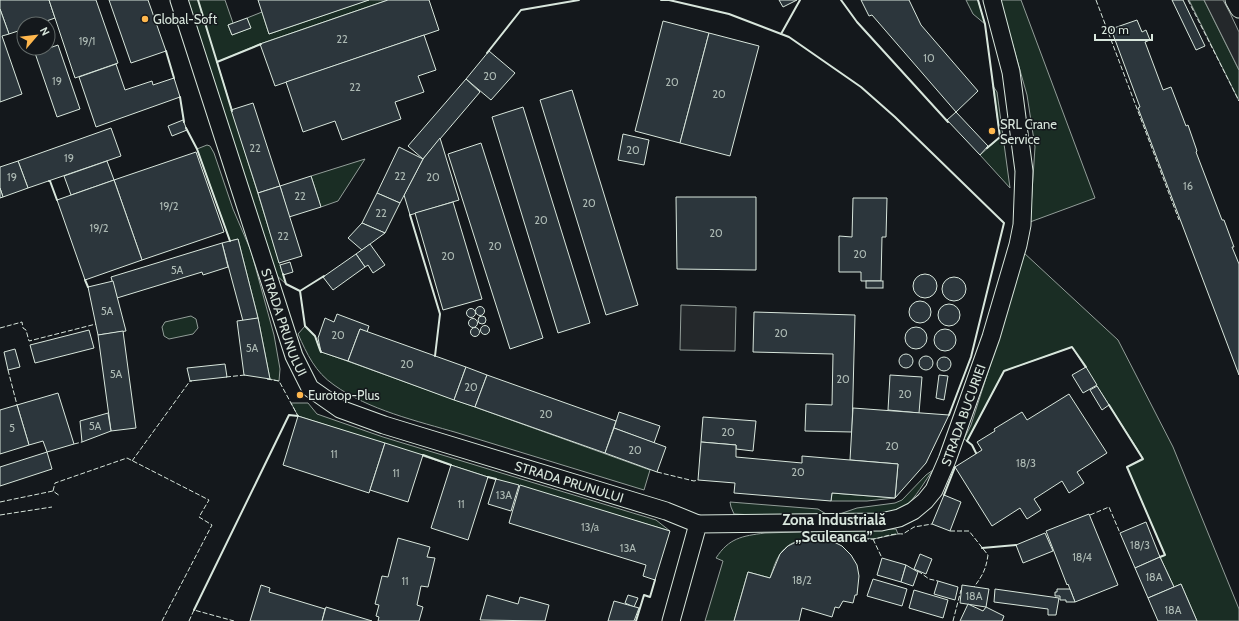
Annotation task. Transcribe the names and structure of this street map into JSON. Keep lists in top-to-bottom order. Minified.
{"streets":{"street":["STRADA PRUNULUI","STRADA BUCURIEI"]},"crossings":[["STRADA PRUNULUI","STRADA BUCURIEI"]],"districts":["Zona Industrială „Sculeanca”"],"places":["Global-Soft","SRL Crane Service","Eurotop-Plus"],"house_numbers":["22","19/1","10","20","19","20","22","20","22","20","19","22","19","20","16","22","20","19/2","22","20","19/2","20","22","20","20","20","5A","5A","20","20","5A","20","5A","20","20","20","20","5A","5","20","20","20","11","18/3","20","11","13A","11","13/a","18/3","13A","18/4","18A","18/2","11","18A","18A"],"scale_bar":"20 m","north":"top right"}
